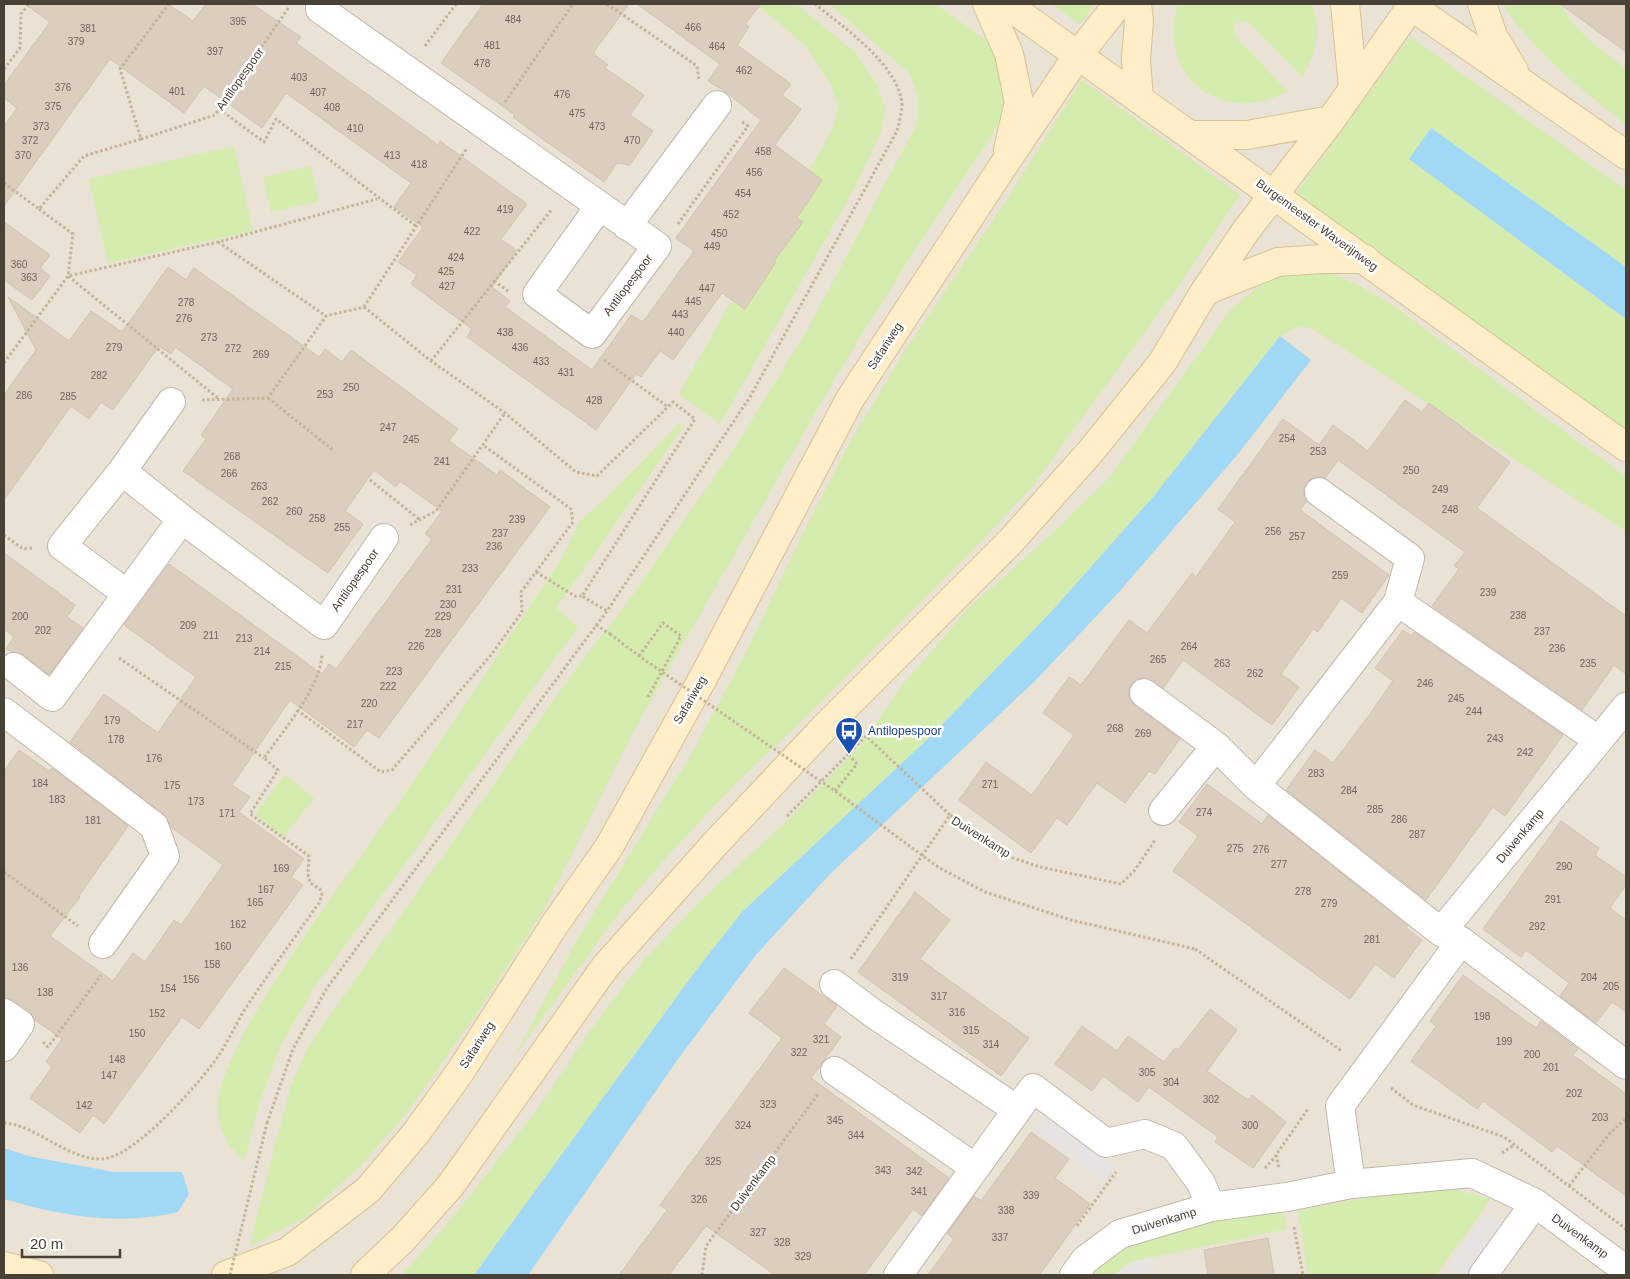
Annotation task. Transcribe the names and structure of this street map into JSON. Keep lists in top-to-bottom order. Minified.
{"streets":{"street":["Antilopespoor","Burgemeester Waverijnweg","Safariweg","Duivenkamp"]},"crossings":[["Burgemeester Waverijnweg","Safariweg"]],"places":{"bus stop":["Antilopespoor"]},"house_numbers":["484","395","466","381","379","481","464","397","478","462","403","376","401","407","476","375","408","475","373","473","410","372","470","458","370","413","418","456","454","419","452","422","450","449","424","360","425","363","427","447","445","278","443","276","438","440","273","279","436","272","269","433","431","282","250","253","286","285","428","247","254","245","253","268","241","250","266","263","249","262","248","260","258","239","255","256","237","257","236","233","259","231","239","230","238","200","229","209","202","237","228","211","213","226","264","236","214","265","263","235","215","223","262","246","222","245","220","244","179","217","268","269","243","178","242","176","283","184","271","175","284","183","173","285","274","171","286","181","287","275","276","277","290","169","167","278","291","165","279","162","292","281","160","158","136","319","204","156","205","154","138","317","316","152","198","315","150","321","199","314","322","200","148","201","305","147","304","202","302","323","142","203","345","324","300","344","325","343","342","341","339","326","338","327","337","328","329"],"scale_bar":"20 m"}
